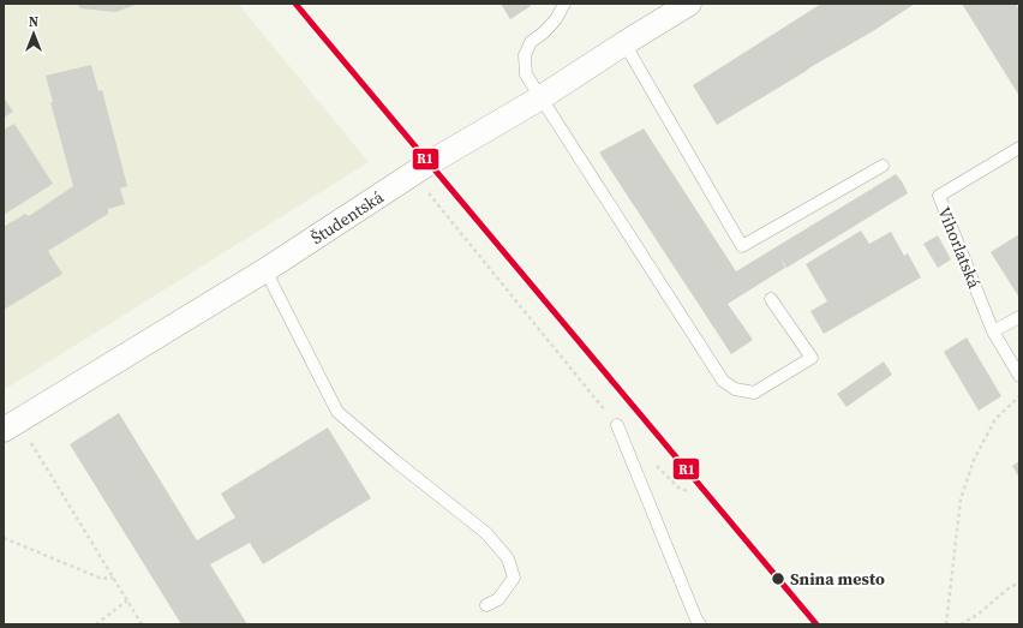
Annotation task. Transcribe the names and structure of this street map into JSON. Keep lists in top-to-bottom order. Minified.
{"streets":{"street":["Študentská"],"lane":["Vihorlatská"]},"places":["Snina mesto"],"lines":["transit line R1"],"north":"top"}
